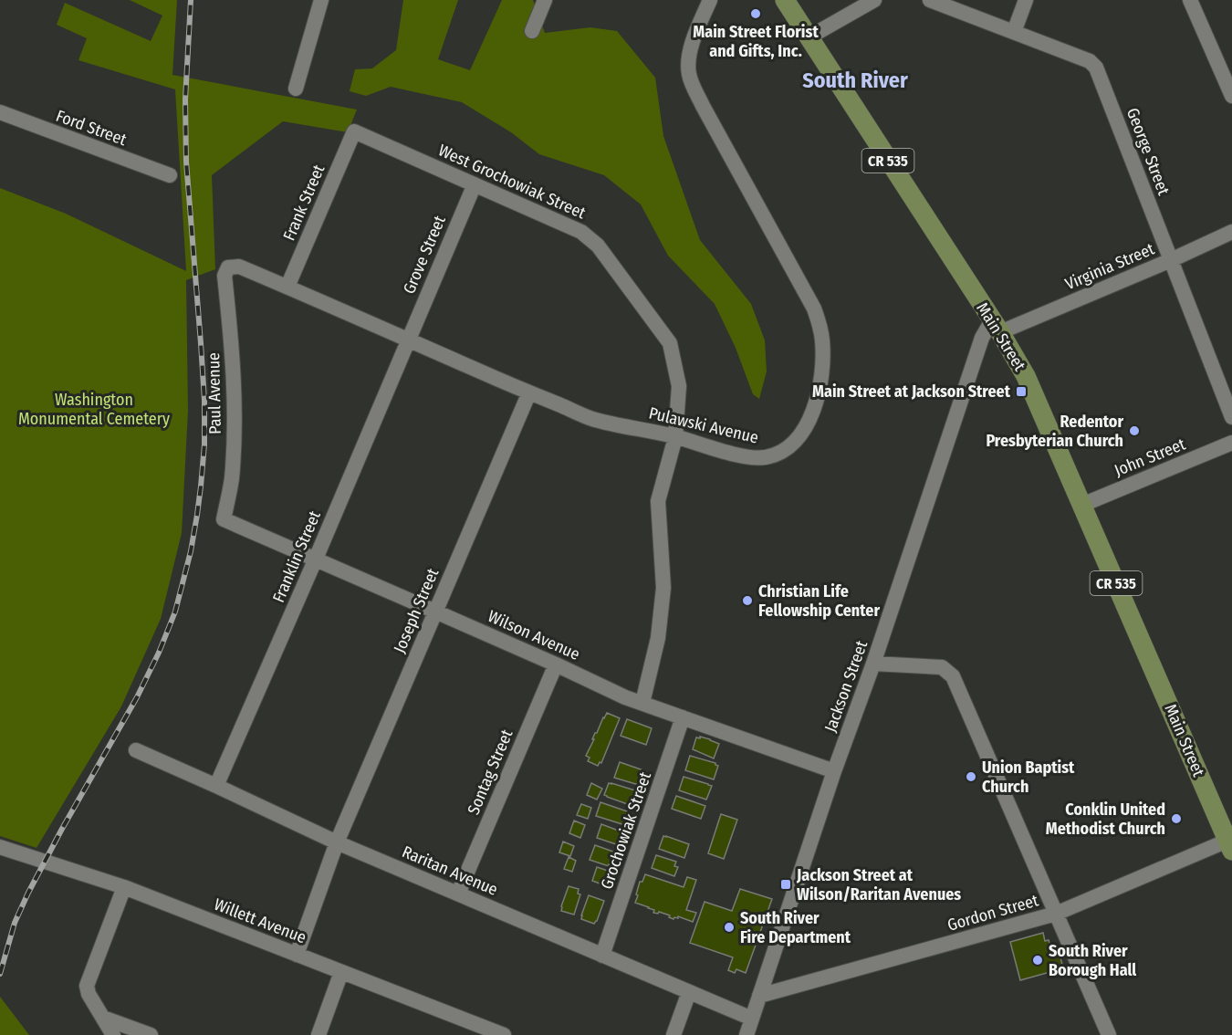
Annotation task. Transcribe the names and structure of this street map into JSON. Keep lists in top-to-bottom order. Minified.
{"streets":{"main road":["CR 535","Main Street"],"street":["Ford Street","George Street","West Grochowiak Street","Frank Street","Grove Street","Virginia Street","Paul Avenue","Pulawski Avenue","John Street","Franklin Street","Joseph Street","Wilson Avenue","Jackson Street","Sontag Street","Grochowiak Street","Raritan Avenue","Gordon Street","Willett Avenue"]},"crossings":[["George Street","Virginia Street"],["West Grochowiak Street","Frank Street"],["West Grochowiak Street","Grove Street"],["West Grochowiak Street","Pulawski Avenue"],["West Grochowiak Street","Wilson Avenue"],["Frank Street","Pulawski Avenue"],["Grove Street","Pulawski Avenue"],["Grove Street","Franklin Street"],["Virginia Street","Main Street"],["Virginia Street","Jackson Street"],["Main Street","John Street"],["Main Street","Jackson Street"],["Main Street","Gordon Street"],["Paul Avenue","Pulawski Avenue"],["Paul Avenue","Wilson Avenue"],["Pulawski Avenue","Franklin Street"],["Pulawski Avenue","Joseph Street"],["Franklin Street","Wilson Avenue"],["Franklin Street","Raritan Avenue"],["Joseph Street","Wilson Avenue"],["Joseph Street","Raritan Avenue"],["Joseph Street","Willett Avenue"],["Wilson Avenue","Jackson Street"],["Wilson Avenue","Sontag Street"],["Wilson Avenue","Grochowiak Street"],["Jackson Street","Raritan Avenue"],["Jackson Street","Gordon Street"],["Sontag Street","Raritan Avenue"],["Grochowiak Street","Raritan Avenue"]],"districts":["South River"],"parks":["Washington Monumental Cemetery"],"places":{"other":["Main Street Florist and Gifts, Inc.","Redentor Presbyterian Church","Christian Life Fellowship Center","Union Baptist Church","Conklin United Methodist Church","South River Fire Department","South River Borough Hall"],"transit":["Main Street at Jackson Street","Jackson Street at Wilson/Raritan Avenues"]}}
